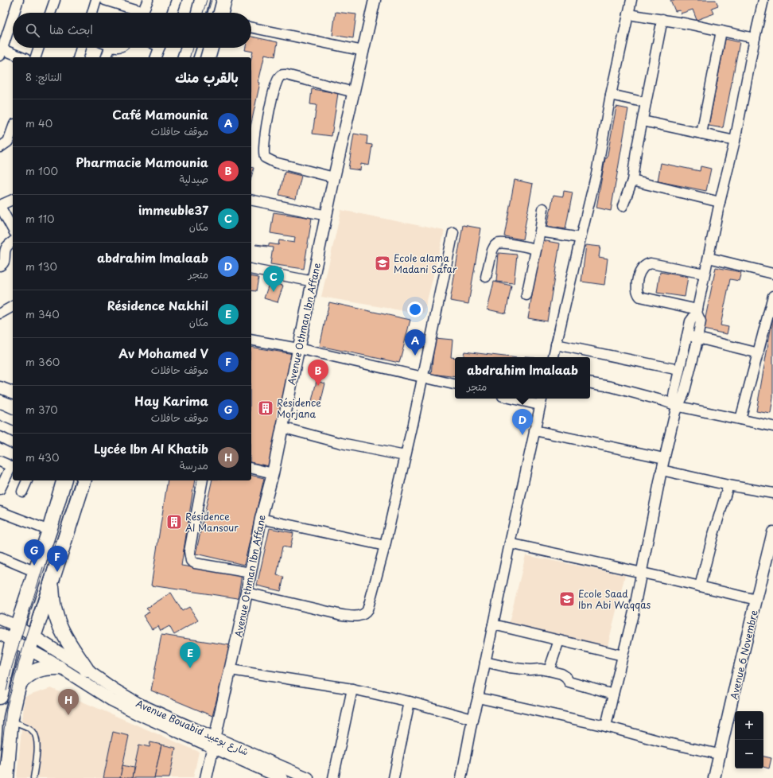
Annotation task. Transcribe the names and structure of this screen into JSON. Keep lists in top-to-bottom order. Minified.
{"streets":{"street":["Avenue Othman Ibn Affane","Avenue 6 Novembre","Avenue Bouabid شارع بوعبيد"]},"crossings":[["Avenue Othman Ibn Affane","Avenue Bouabid شارع بوعبيد"]],"places":{"school or university":["Ecole alama Madani Safar","Ecole Saad Ibn Abi Waqqas"],"building":["Résidence Morjana","Résidence Al Mansour"]},"page":{"search":"ابحث هنا","heading":["بالقرب منك","النتائج: 8"],"list":[{"mark":"A","name":"Café Mamounia","note":"موقف حافلات","value":"40 m"},{"mark":"B","name":"Pharmacie Mamounia","note":"صيدلية","value":"100 m"},{"mark":"C","name":"immeuble37","note":"مكان","value":"110 m"},{"mark":"D","name":"abdrahim lmalaab","note":"متجر","value":"130 m"},{"mark":"E","name":"Résidence Nakhil","note":"مكان","value":"340 m"},{"mark":"F","name":"Av Mohamed V","note":"موقف حافلات","value":"360 m"},{"mark":"G","name":"Hay Karima","note":"موقف حافلات","value":"370 m"},{"mark":"H","name":"Lycée Ibn Al Khatib","note":"مدرسة","value":"430 m"}],"pins":["C","A","B","D","G","F","E","H"],"popup":["abdrahim lmalaab","متجر"],"map_buttons":["+","−"]}}
